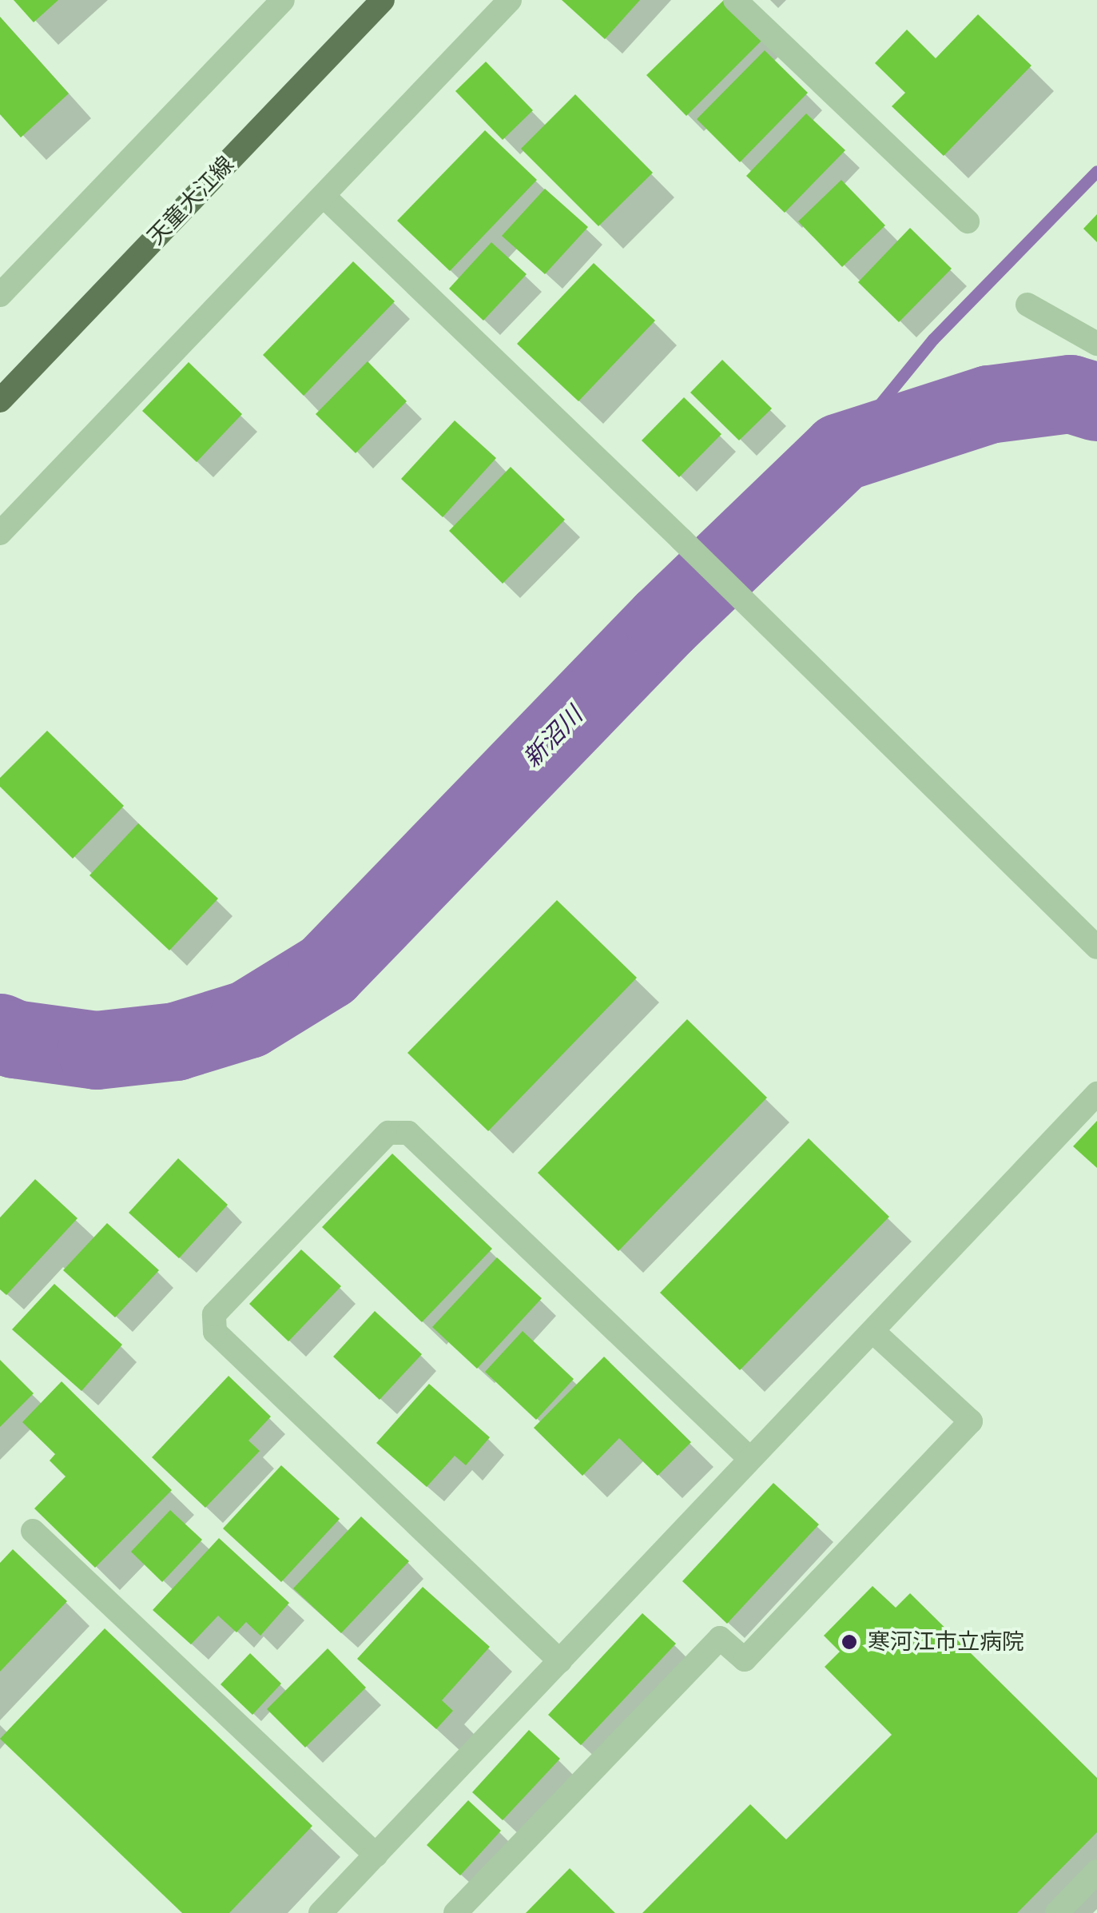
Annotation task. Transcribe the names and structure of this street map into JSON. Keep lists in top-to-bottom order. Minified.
{"streets":{"main road":["天童大江線"]},"water":["新沼川"],"places":["寒河江市立病院"]}
